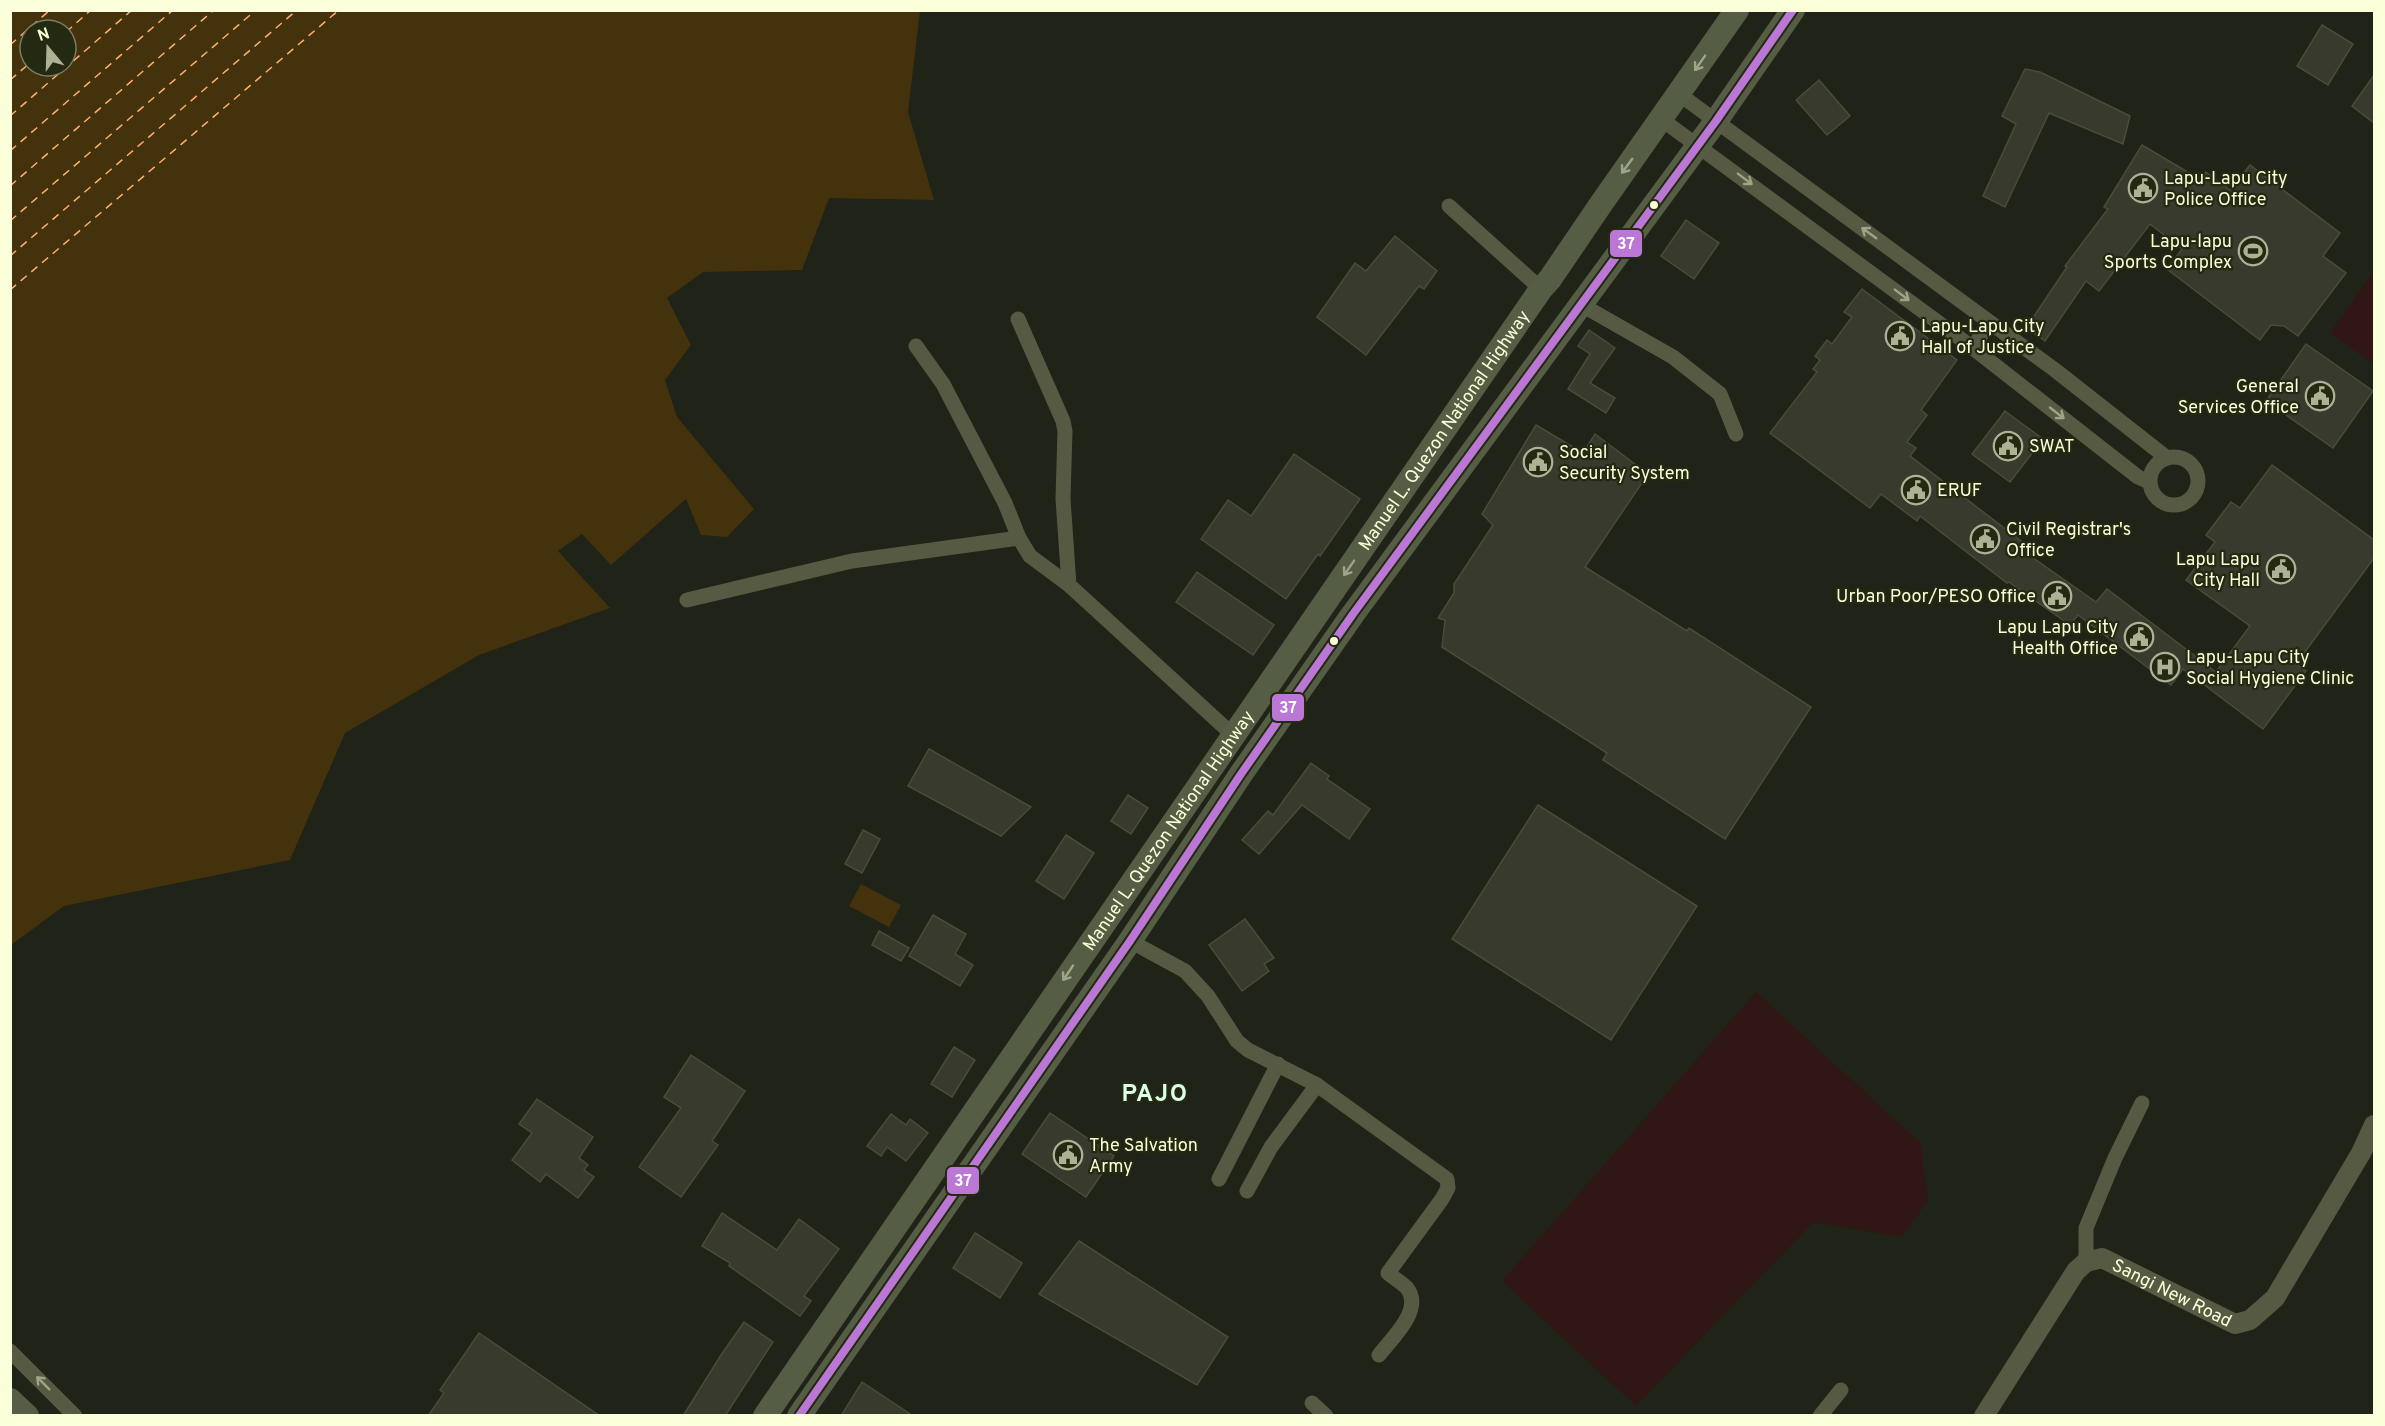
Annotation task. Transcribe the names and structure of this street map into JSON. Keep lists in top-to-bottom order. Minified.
{"streets":{"main road":["Manuel L. Quezon National Highway"],"street":["Sangi New Road"]},"districts":["PAJO"],"places":{"public building":["Lapu-Lapu City Police Office","Lapu-Lapu City Hall of Justice","General Services Office","SWAT","Social Security System","ERUF","Civil Registrar's Office","Lapu Lapu City Hall","Urban Poor/PESO Office","Lapu Lapu City Health Office","The Salvation Army"],"sports":["Lapu-lapu Sports Complex"],"hospital":["Lapu-Lapu City Social Hygiene Clinic"]},"lines":["transit line 37"],"north":"top"}
